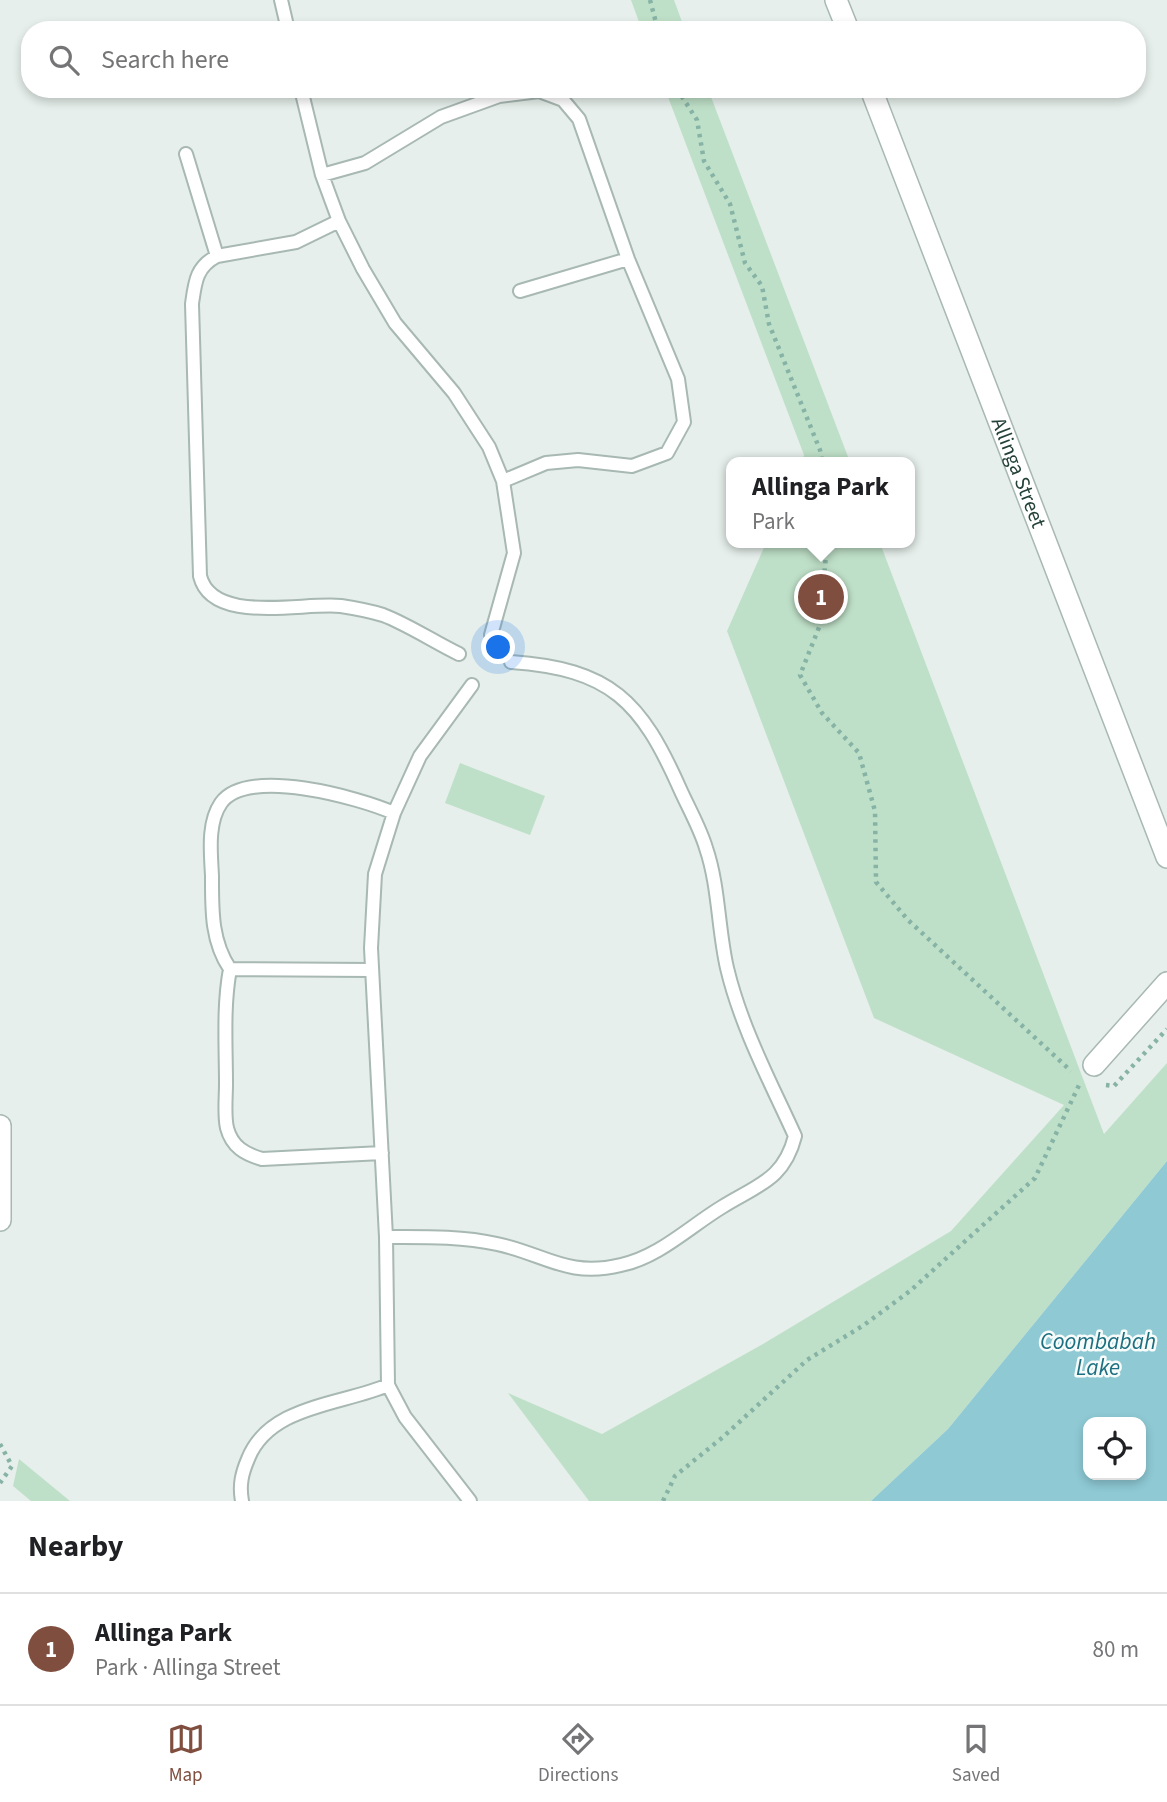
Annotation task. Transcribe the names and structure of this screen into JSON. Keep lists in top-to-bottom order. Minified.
{"streets":{"street":["Allinga Street"]},"water":["Coombabah Lake"],"page":{"search":"Search here","popup":["Allinga Park","Park"],"pins":"1","heading":"Nearby","list":[{"mark":"1","name":"Allinga Park","note":"Park · Allinga Street","value":"80 m"}],"nav":["Map","Directions","Saved"]}}
